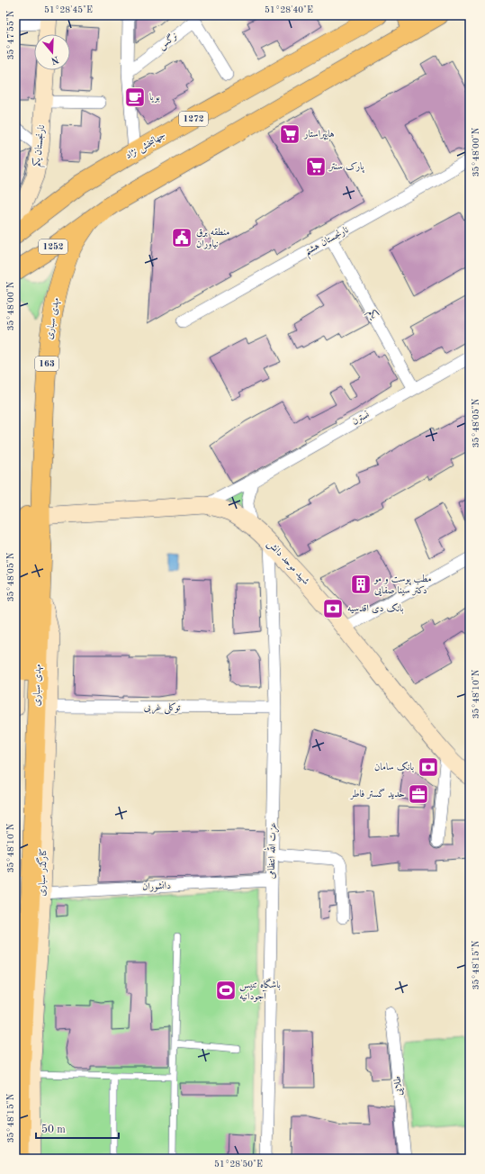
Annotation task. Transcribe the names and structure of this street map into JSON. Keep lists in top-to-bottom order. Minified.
{"streets":{"main road":["1272","نارنجستان یکم","جهانبخش نژاد","1252","مهدی سباری","163","شهید موحد دانش","کنارگذر سباری"],"street":["نرگس","نارنجستان هشتم","یکم","نسترن","توکلی غربی","عزت الله انتظامی","دانشوران","طلایی"]},"crossings":[["نارنجستان هشتم","یکم"],["1252","مهدی سباری"],["یکم","نسترن"],["مهدی سباری","شهید موحد دانش"],["مهدی سباری","کنارگذر سباری"],["نسترن","شهید موحد دانش"],["شهید موحد دانش","عزت الله انتظامی"],["توکلی غربی","عزت الله انتظامی"],["توکلی غربی","کنارگذر سباری"],["عزت الله انتظامی","دانشوران"],["کنارگذر سباری","دانشوران"]],"places":{"cafe":["بویا"],"supermarket":["هایپراستار","پارک سنتر"],"public building":["منطقه برق نیاوران"],"building":["مطب پوست و مو دکتر سینا صفایی"],"bank":["بانک دی اقدسیه","بانک سامان"],"office":["حدید گستر فاطر"],"sports":["باشگاه تنیس آجودانیه"]},"scale_bar":"50 m","north":"bottom","coordinates":["51°28'45\"E","51°28'40\"E","35°47'55\"N","35°48'00\"N","35°48'05\"N","35°48'10\"N","35°48'15\"N","51°28'50\"E"]}
